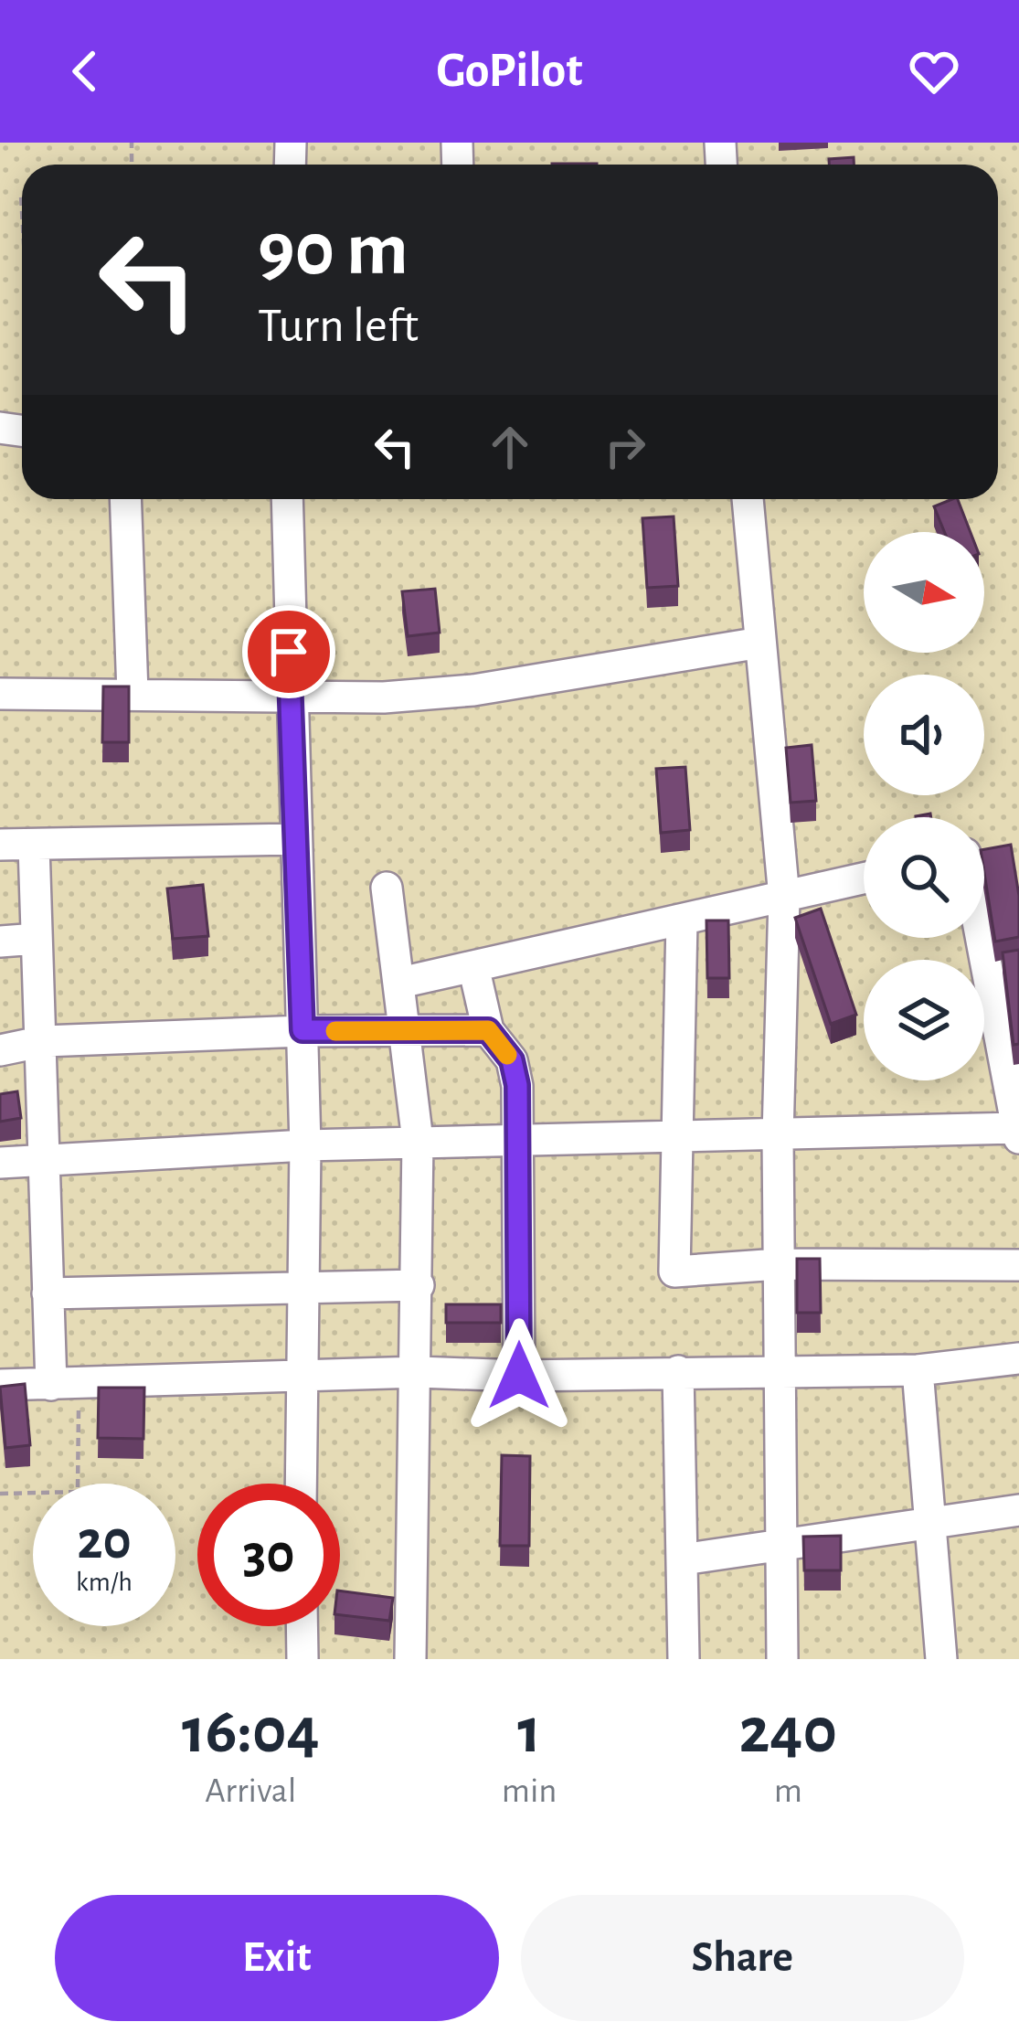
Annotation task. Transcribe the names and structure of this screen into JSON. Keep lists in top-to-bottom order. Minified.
{"north":"right","page":{"header":"GoPilot","turn":["90 m","Turn left"],"speed":"20 km/h","limit":"30","eta":["16:04","Arrival","1","min","240","m"],"buttons":["Exit","Share"]}}
